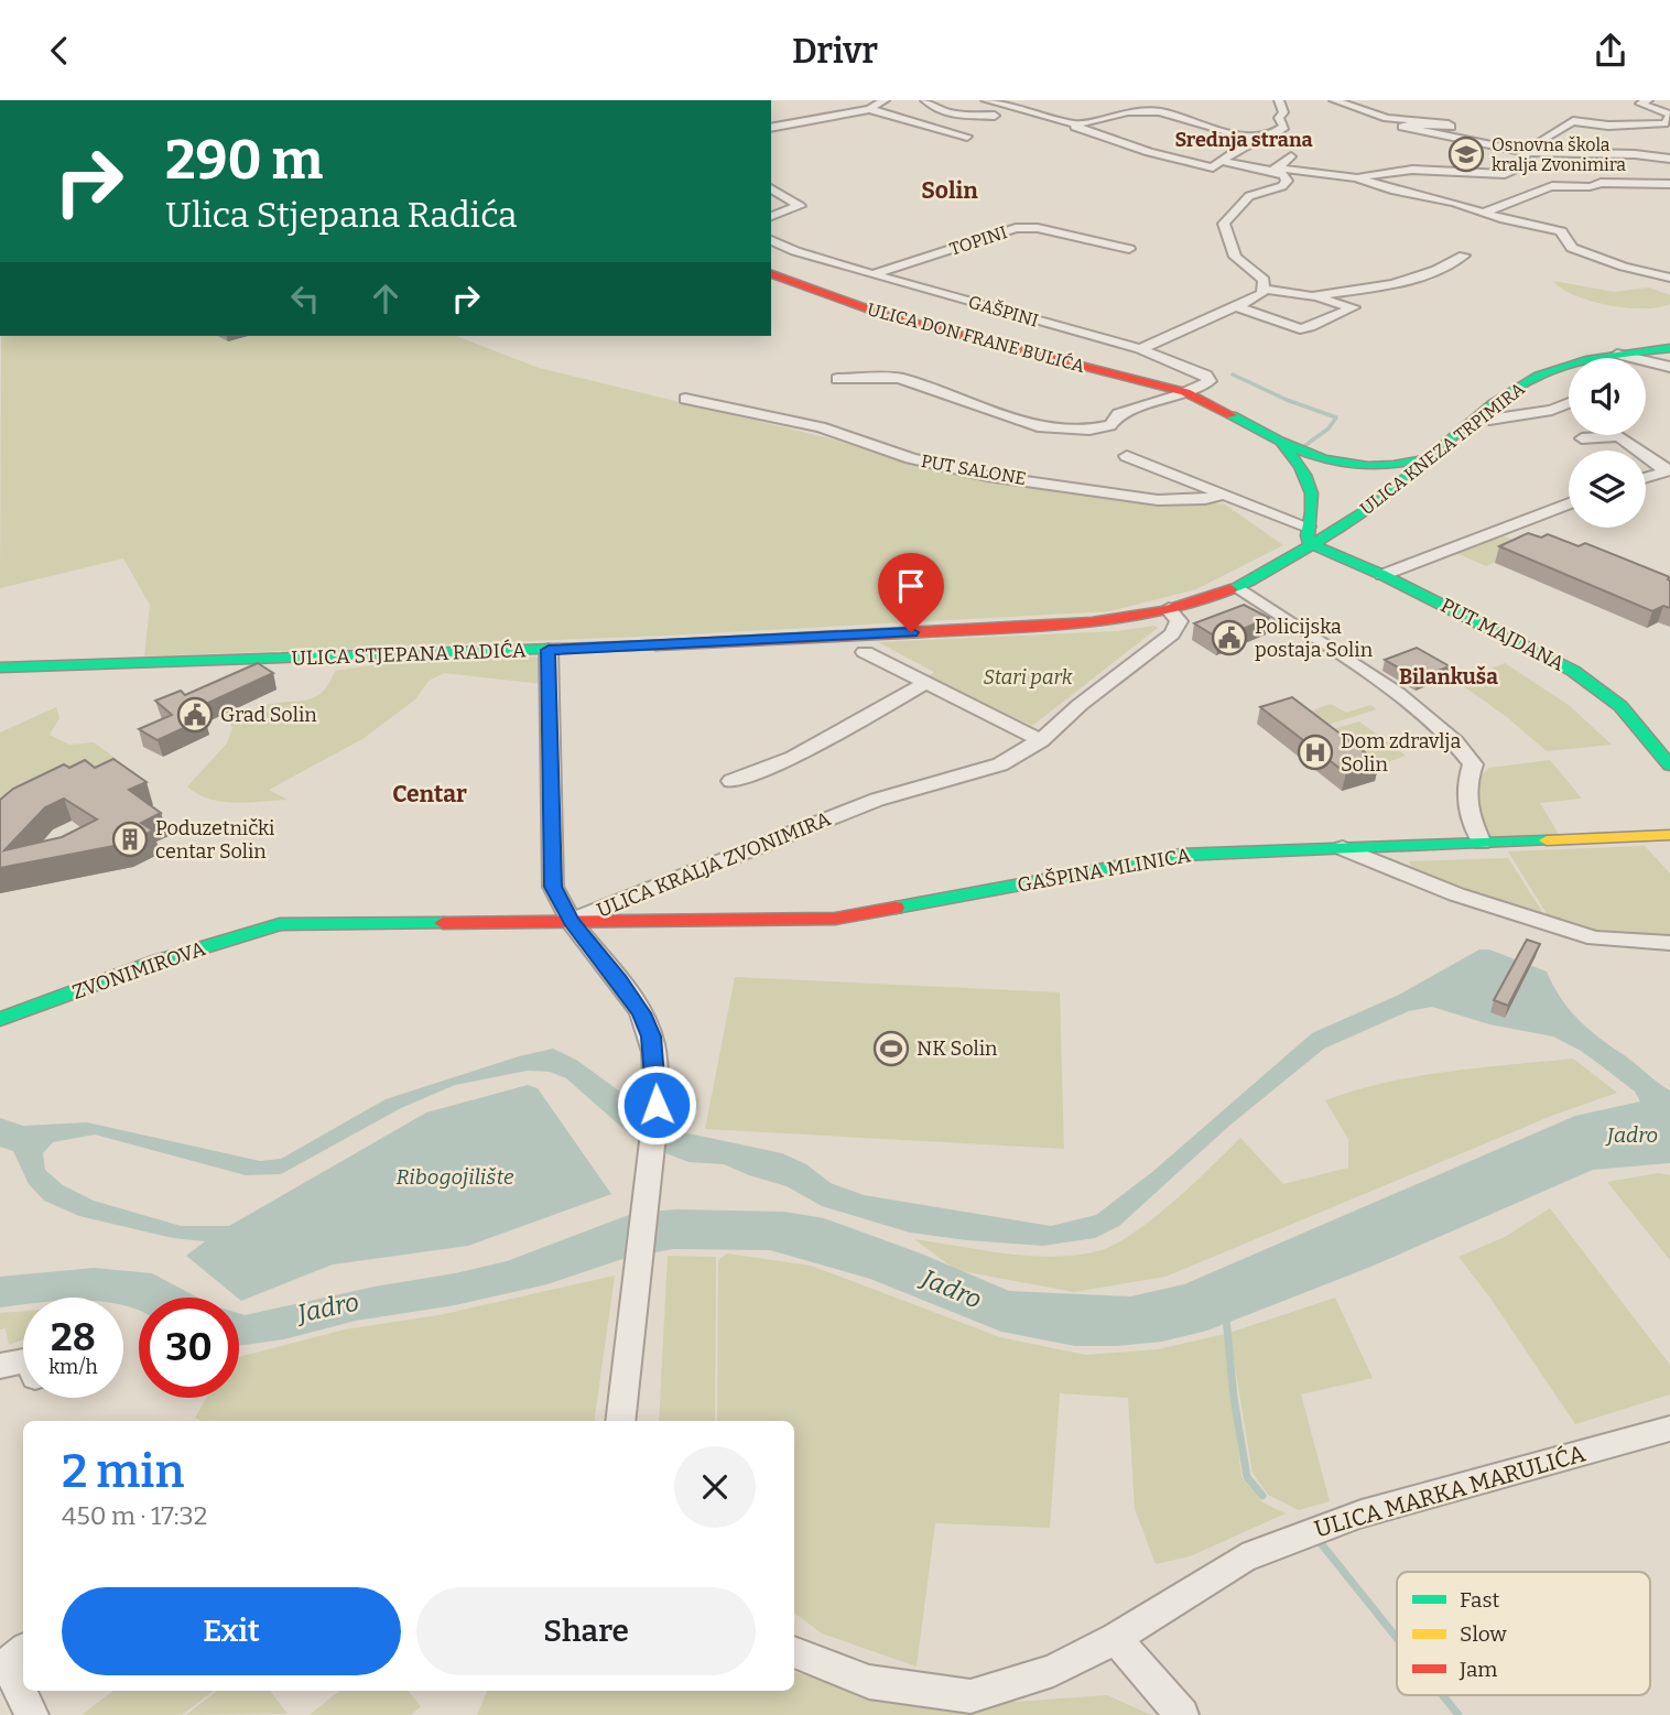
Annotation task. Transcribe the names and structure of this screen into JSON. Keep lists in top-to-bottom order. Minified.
{"streets":{"street":["TOPINI","GAŠPINI","ULICA DON FRANE BULIĆA","ULICA KNEZA TRPIMIRA","PUT SALONE","PUT MAJDANA","ULICA STJEPANA RADIĆA","ULICA KRALJA ZVONIMIRA","GAŠPINA MLINICA","ZVONIMIROVA","ULICA MARKA MARULIĆA"]},"crossings":[["TOPINI","GAŠPINI"],["GAŠPINI","ULICA DON FRANE BULIĆA"],["ULICA DON FRANE BULIĆA","ULICA KNEZA TRPIMIRA"],["ULICA DON FRANE BULIĆA","PUT MAJDANA"],["ULICA DON FRANE BULIĆA","ULICA STJEPANA RADIĆA"],["ULICA KNEZA TRPIMIRA","PUT MAJDANA"],["ULICA KNEZA TRPIMIRA","ULICA STJEPANA RADIĆA"],["PUT MAJDANA","ULICA STJEPANA RADIĆA"],["ULICA STJEPANA RADIĆA","ULICA KRALJA ZVONIMIRA"],["ULICA KRALJA ZVONIMIRA","GAŠPINA MLINICA"],["ULICA KRALJA ZVONIMIRA","ZVONIMIROVA"]],"districts":["Srednja strana","Solin","Bilankuša","Centar"],"water":["Jadro","Ribogojilište"],"parks":["Stari park"],"places":{"school or university":["Osnovna škola kralja Zvonimira"],"public building":["Policijska postaja Solin","Grad Solin"],"hospital":["Dom zdravlja Solin"],"building":["Poduzetnički centar Solin"],"sports":["NK Solin"]},"legend":["Fast","Slow","Jam"],"page":{"header":"Drivr","turn":["290 m","Ulica Stjepana Radića"],"speed":"28 km/h","limit":"30","heading":["2 min","450 m · 17:32"],"buttons":["Exit","Share"]}}
